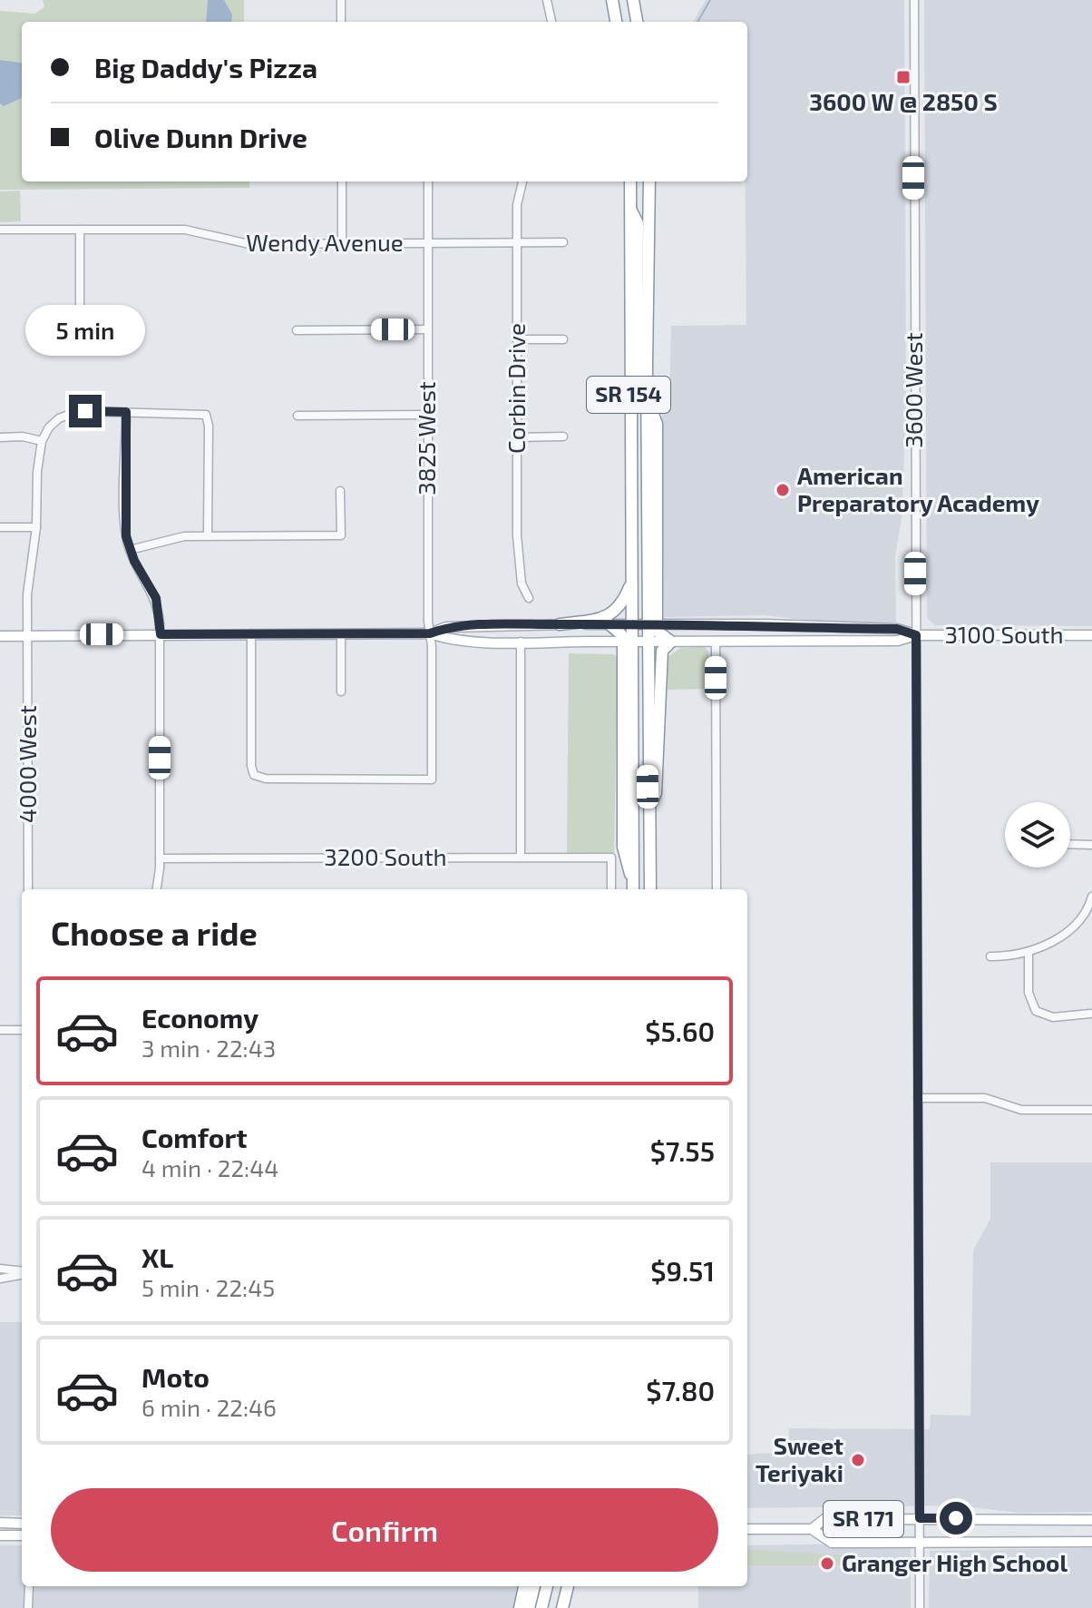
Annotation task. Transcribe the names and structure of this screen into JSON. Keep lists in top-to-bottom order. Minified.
{"streets":{"highway":["SR 154"],"main road":["3100 South","SR 171"],"street":["Wendy Avenue","Corbin Drive","3600 West","3825 West","4000 West","3200 South"]},"crossings":[["Wendy Avenue","Corbin Drive"],["Wendy Avenue","3825 West"],["3600 West","3100 South"],["3600 West","SR 171"],["SR 154","3100 South"],["3825 West","3100 South"],["3100 South","4000 West"]],"places":{"transit":["3600 W @ 2850 S"],"other":["American Preparatory Academy","Sweet Teriyaki","Granger High School"]},"page":{"banner":["Big Daddy's Pizza","Olive Dunn Drive"],"bubble":"5 min","heading":"Choose a ride","list":[{"name":"Economy","note":"3 min · 22:43","value":"$5.60"},{"name":"Comfort","note":"4 min · 22:44","value":"$7.55"},{"name":"XL","note":"5 min · 22:45","value":"$9.51"},{"name":"Moto","note":"6 min · 22:46","value":"$7.80"}],"buttons":"Confirm"}}
